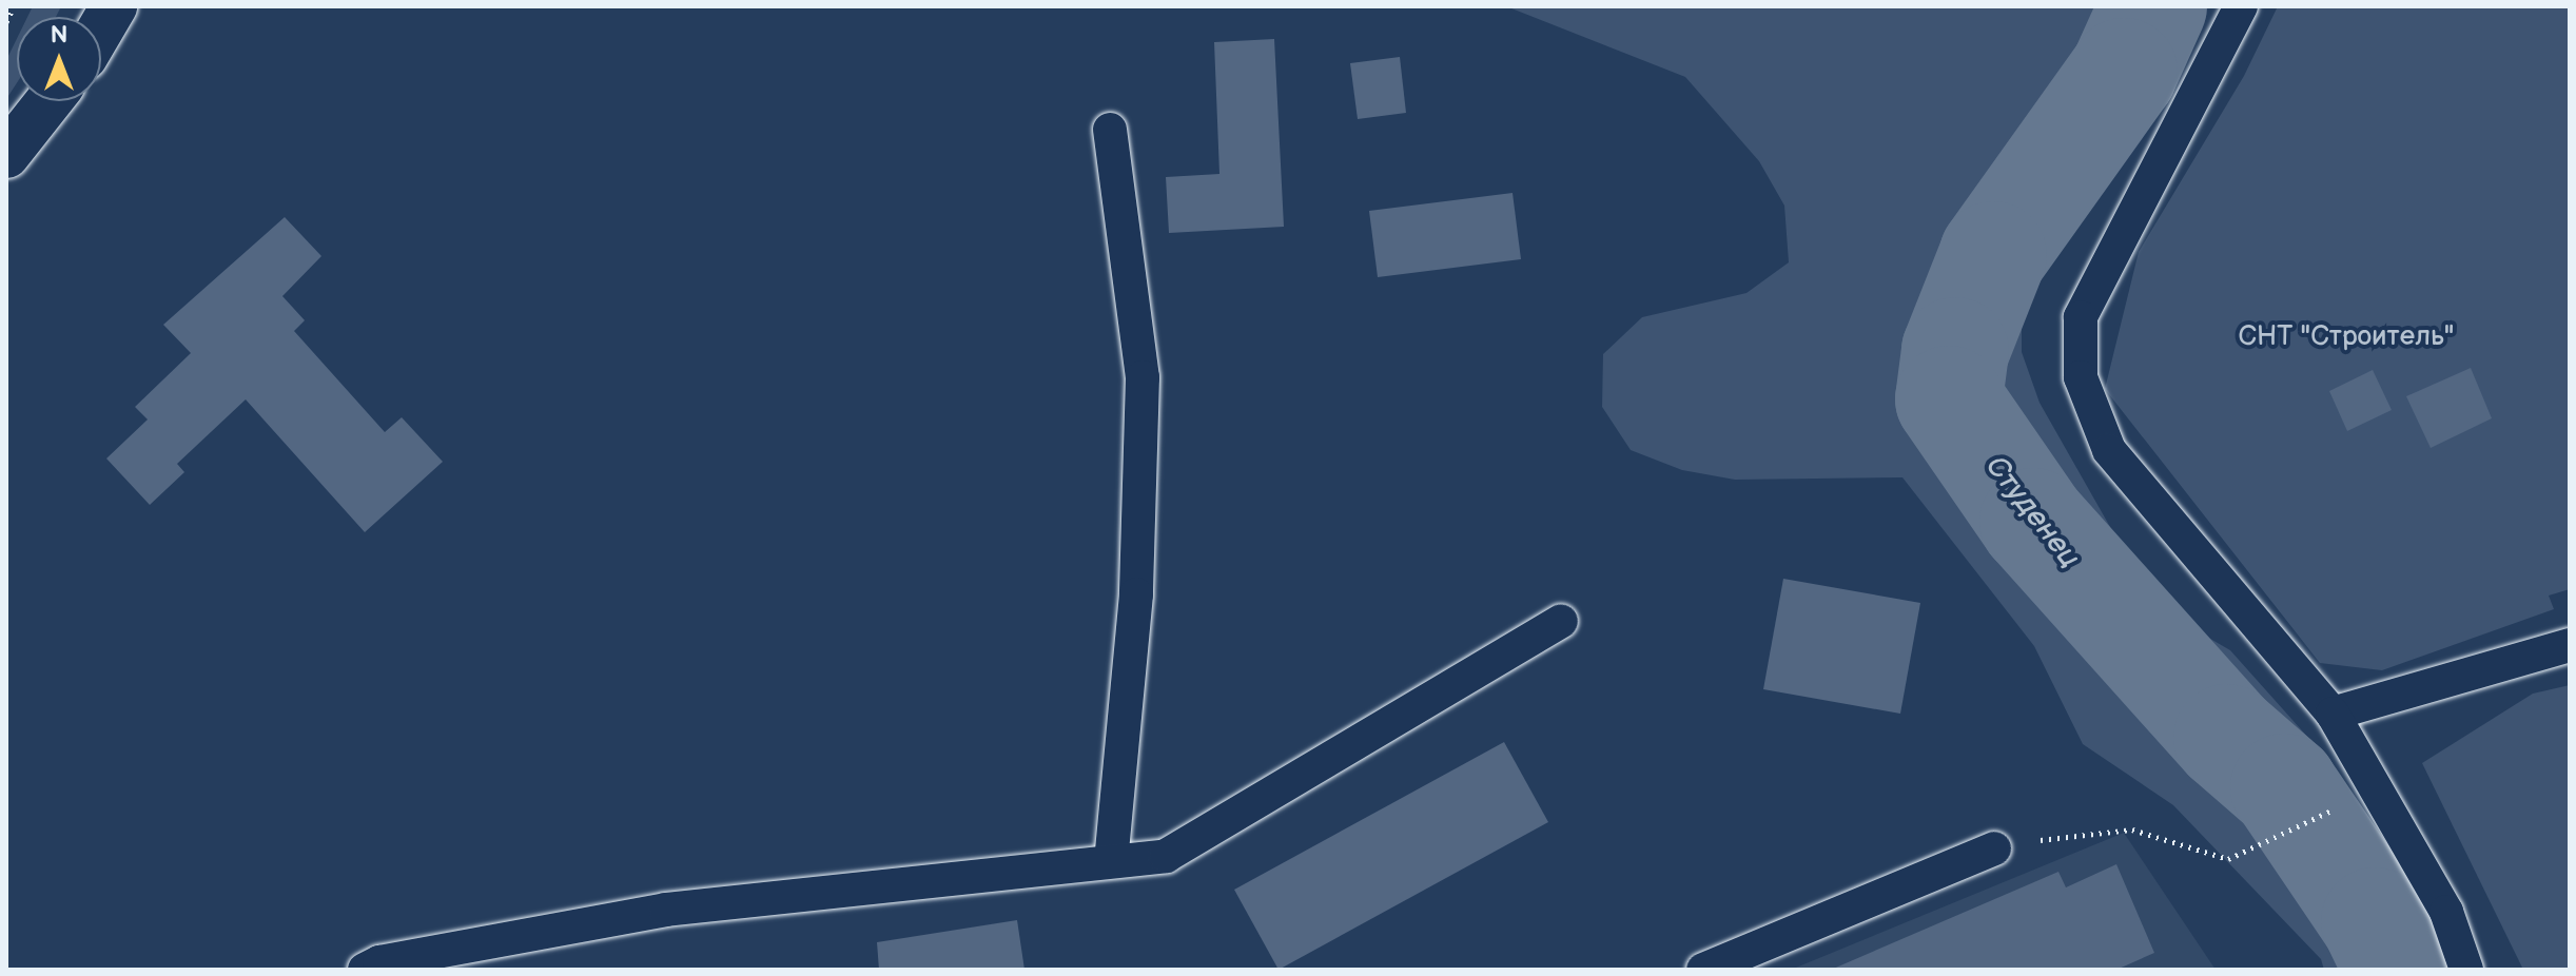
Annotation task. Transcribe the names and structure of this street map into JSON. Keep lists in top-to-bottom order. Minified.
{"water":["Студенец"],"parks":["СНТ \"Строитель\""],"north":"top"}
